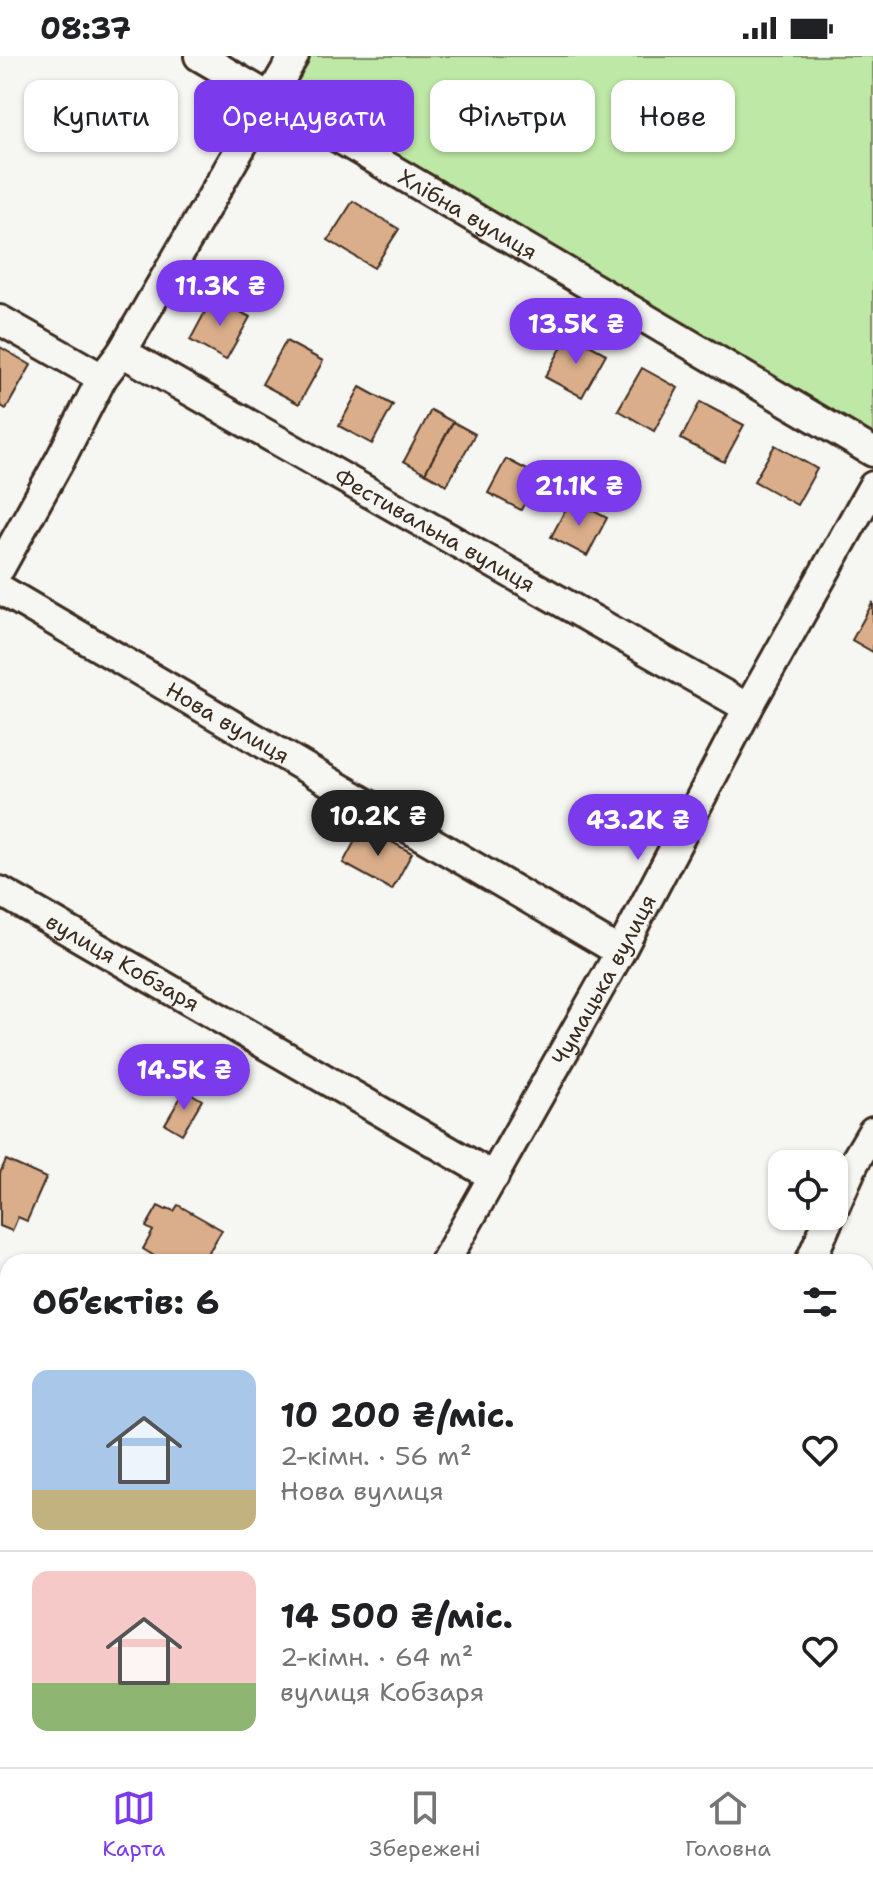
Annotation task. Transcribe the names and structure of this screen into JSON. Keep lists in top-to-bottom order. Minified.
{"streets":{"street":["Хлібна вулиця","Фестивальна вулиця","Нова вулиця","вулиця Кобзаря","Чумацька вулиця"]},"crossings":[["Фестивальна вулиця","Чумацька вулиця"],["Нова вулиця","Чумацька вулиця"],["вулиця Кобзаря","Чумацька вулиця"]],"page":{"status":"08:37","chip":["Купити","Орендувати","Фільтри","Нове"],"price":["11.3K ₴","13.5K ₴","21.1K ₴","10.2K ₴","43.2K ₴","14.5K ₴"],"heading":"Об’єктів: 6","list":[{"name":"10 200 ₴/міс.","note":"2-кімн. · 56 m² · Нова вулиця"},{"name":"14 500 ₴/міс.","note":"2-кімн. · 64 m² · вулиця Кобзаря"}],"tabs":["Карта","Збережені","Головна"]}}
